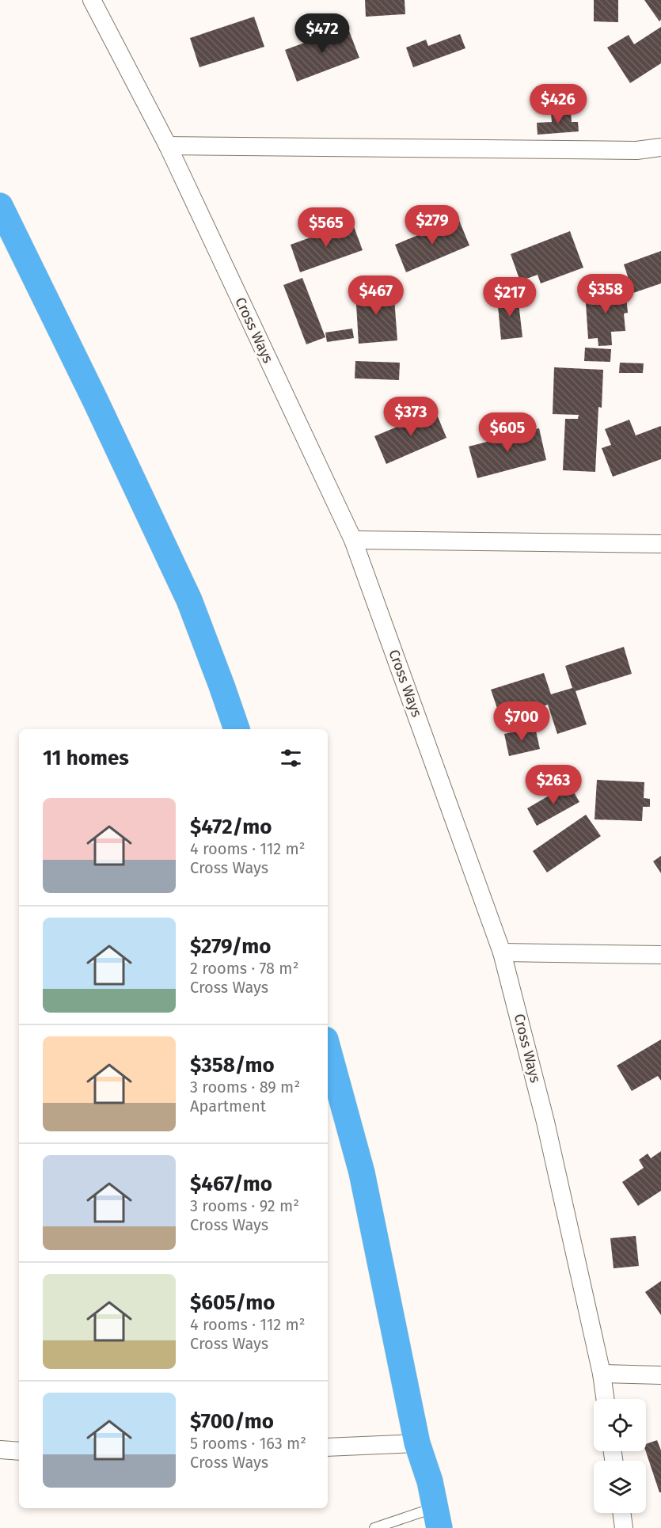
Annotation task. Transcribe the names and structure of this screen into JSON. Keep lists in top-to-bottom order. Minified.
{"streets":{"street":["Cross Ways"]},"page":{"price":["$472","$426","$279","$565","$358","$467","$217","$373","$605","$700","$263"],"heading":"11 homes","list":[{"name":"$472/mo","note":"4 rooms · 112 m² · Cross Ways"},{"name":"$279/mo","note":"2 rooms · 78 m² · Cross Ways"},{"name":"$358/mo","note":"3 rooms · 89 m² · Apartment"},{"name":"$467/mo","note":"3 rooms · 92 m² · Cross Ways"},{"name":"$605/mo","note":"4 rooms · 112 m² · Cross Ways"},{"name":"$700/mo","note":"5 rooms · 163 m² · Cross Ways"}]}}
